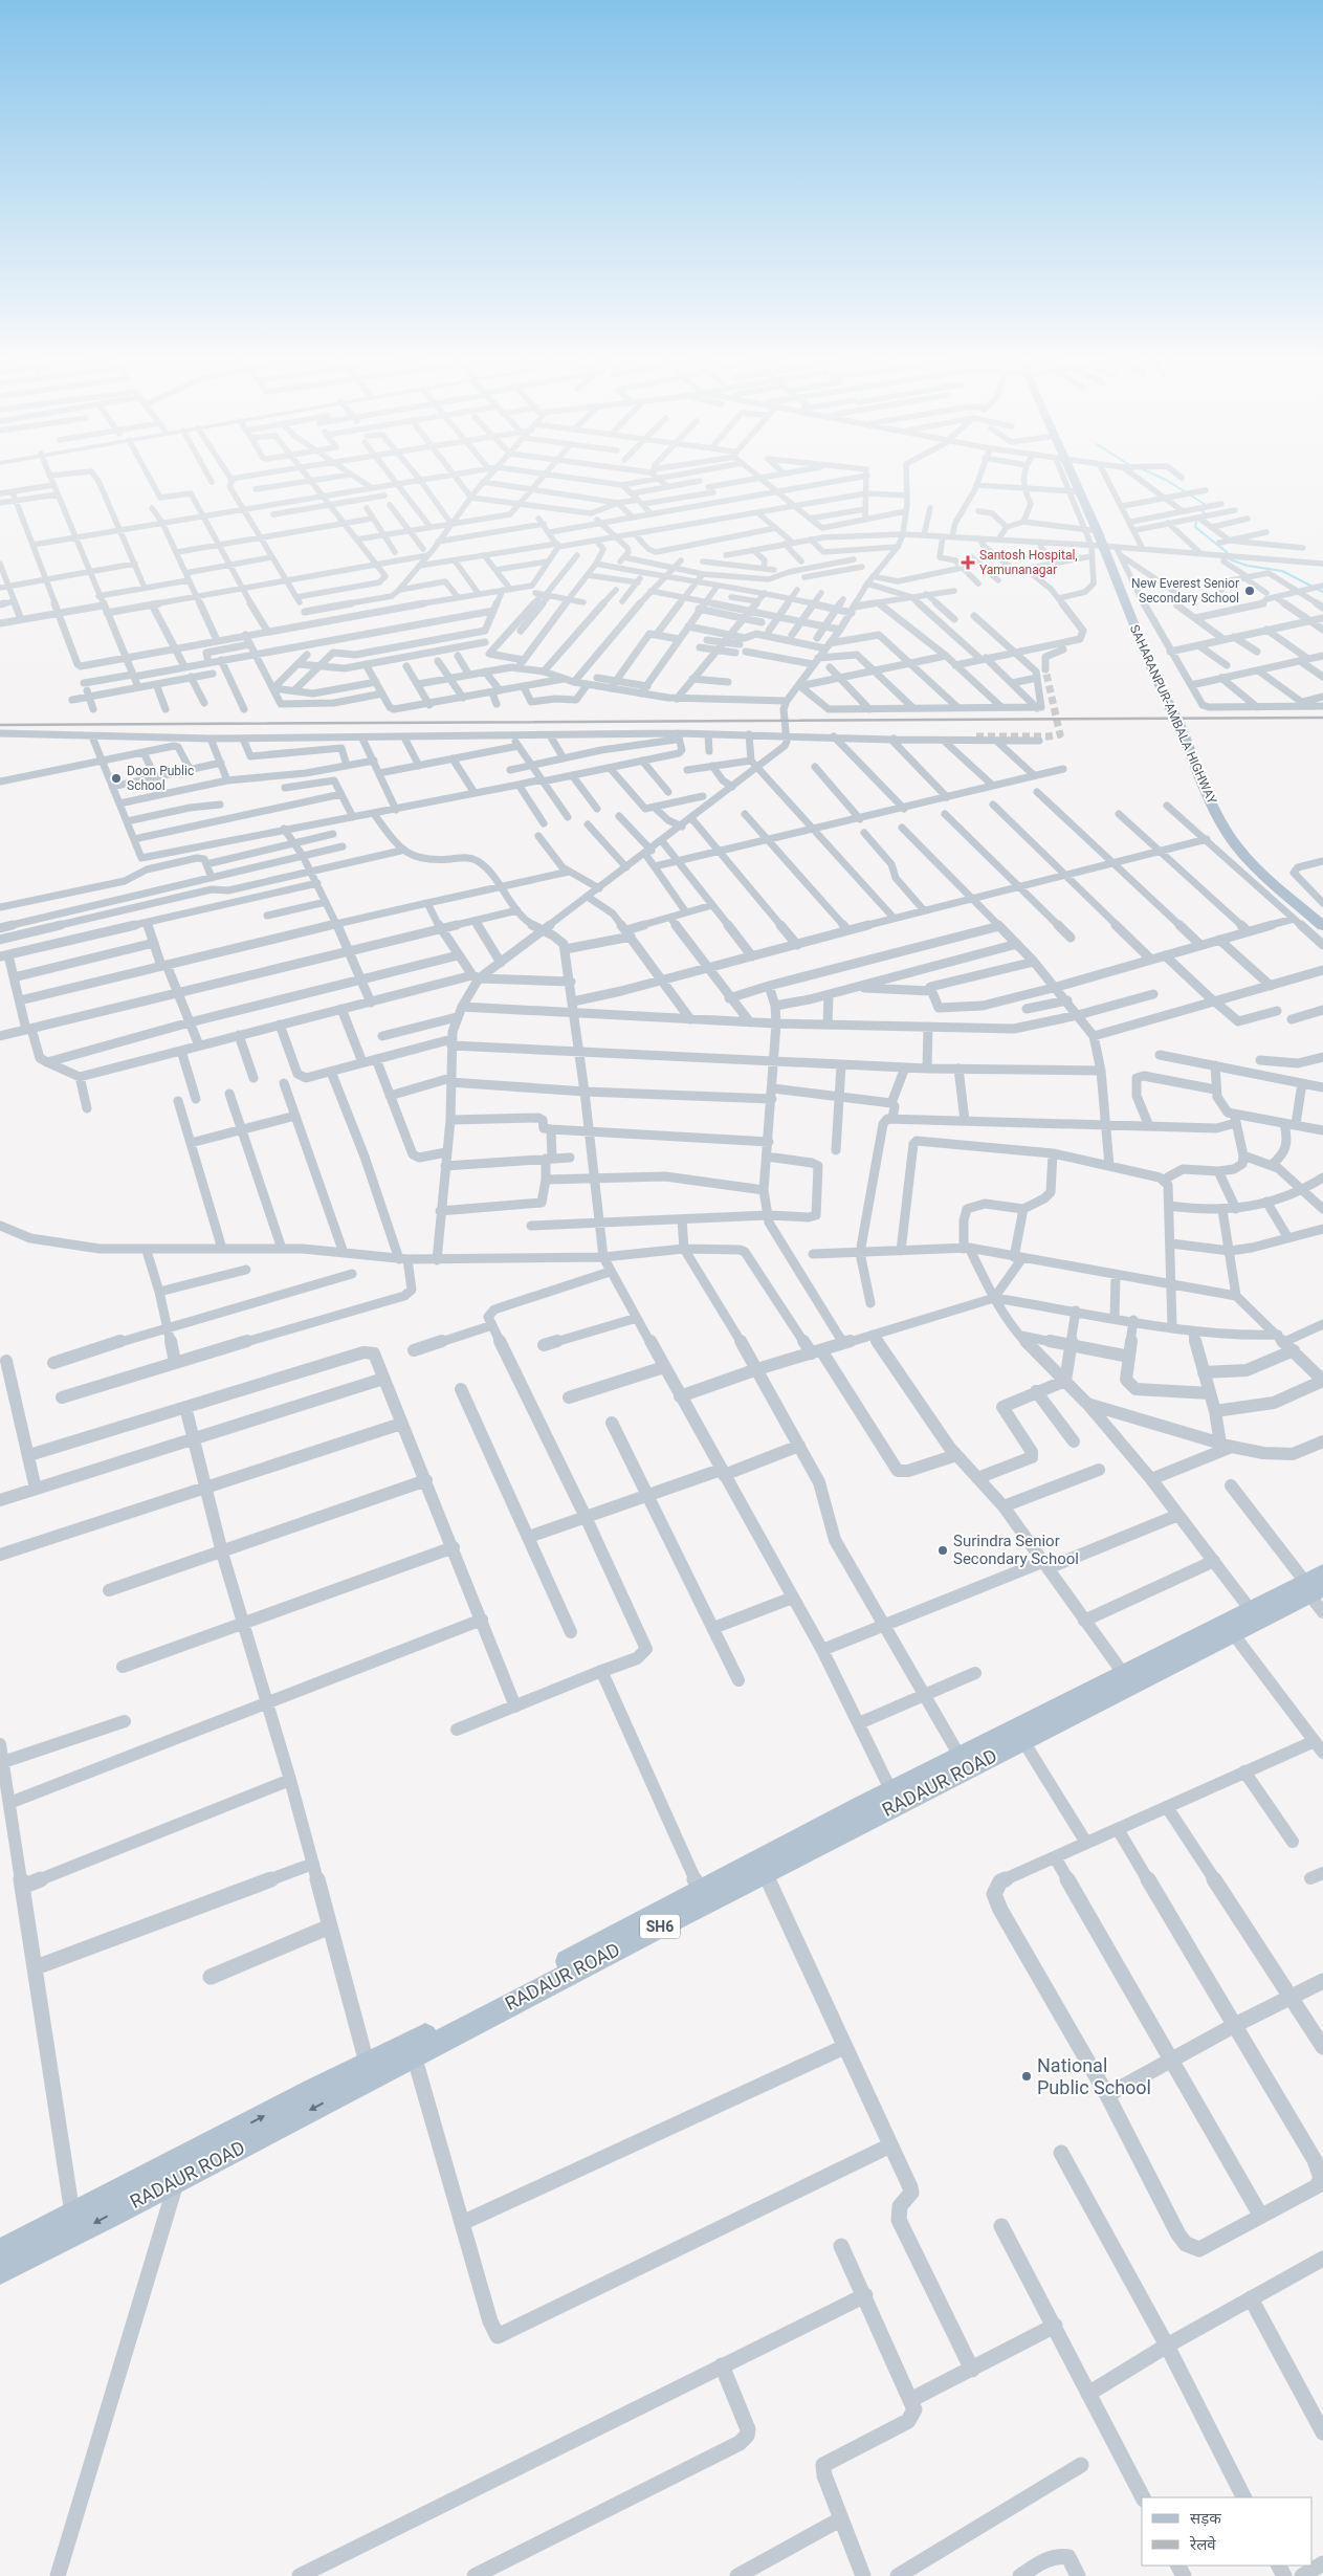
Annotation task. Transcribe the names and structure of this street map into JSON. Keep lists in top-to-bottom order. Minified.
{"streets":{"main road":["SAHARANPUR-AMBALA HIGHWAY","RADAUR ROAD","SH6"]},"places":{"health":["Santosh Hospital, Yamunanagar"],"other":["New Everest Senior Secondary School","Doon Public School","Surindra Senior Secondary School","National Public School"]},"legend":["सड़क","रेलवे"]}
